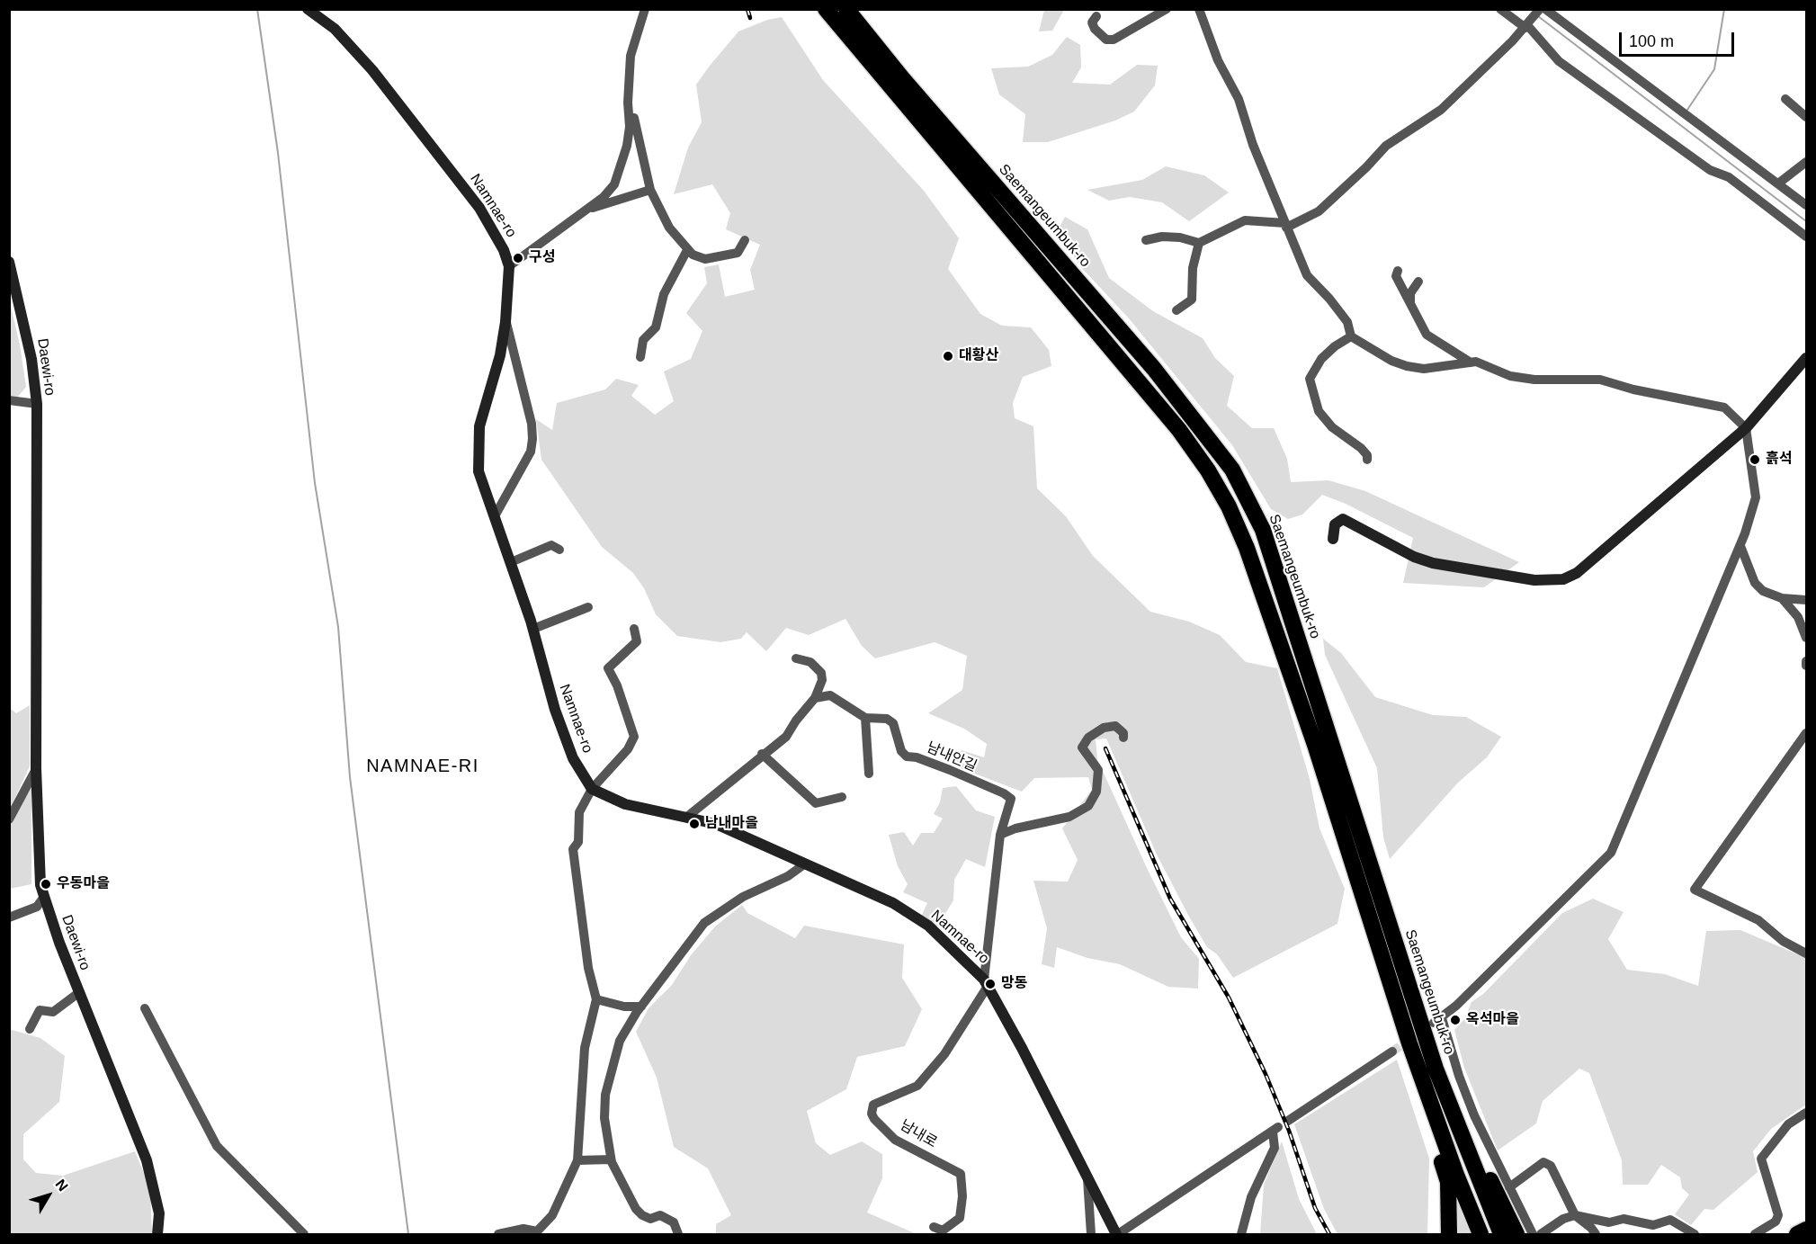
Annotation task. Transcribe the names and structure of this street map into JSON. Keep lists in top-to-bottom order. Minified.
{"streets":{"highway":["Saemangeumbuk-ro"],"street":["Namnae-ro","Daewi-ro","남내안길","남내로"]},"crossings":[["Namnae-ro","남내안길"],["Namnae-ro","남내로"],["남내안길","남내로"]],"districts":["NAMNAE-RI"],"places":["구성","대황산","흙석","남내마을","우동마을","망동","옥석마을"],"scale_bar":"100 m","north":"top right"}
